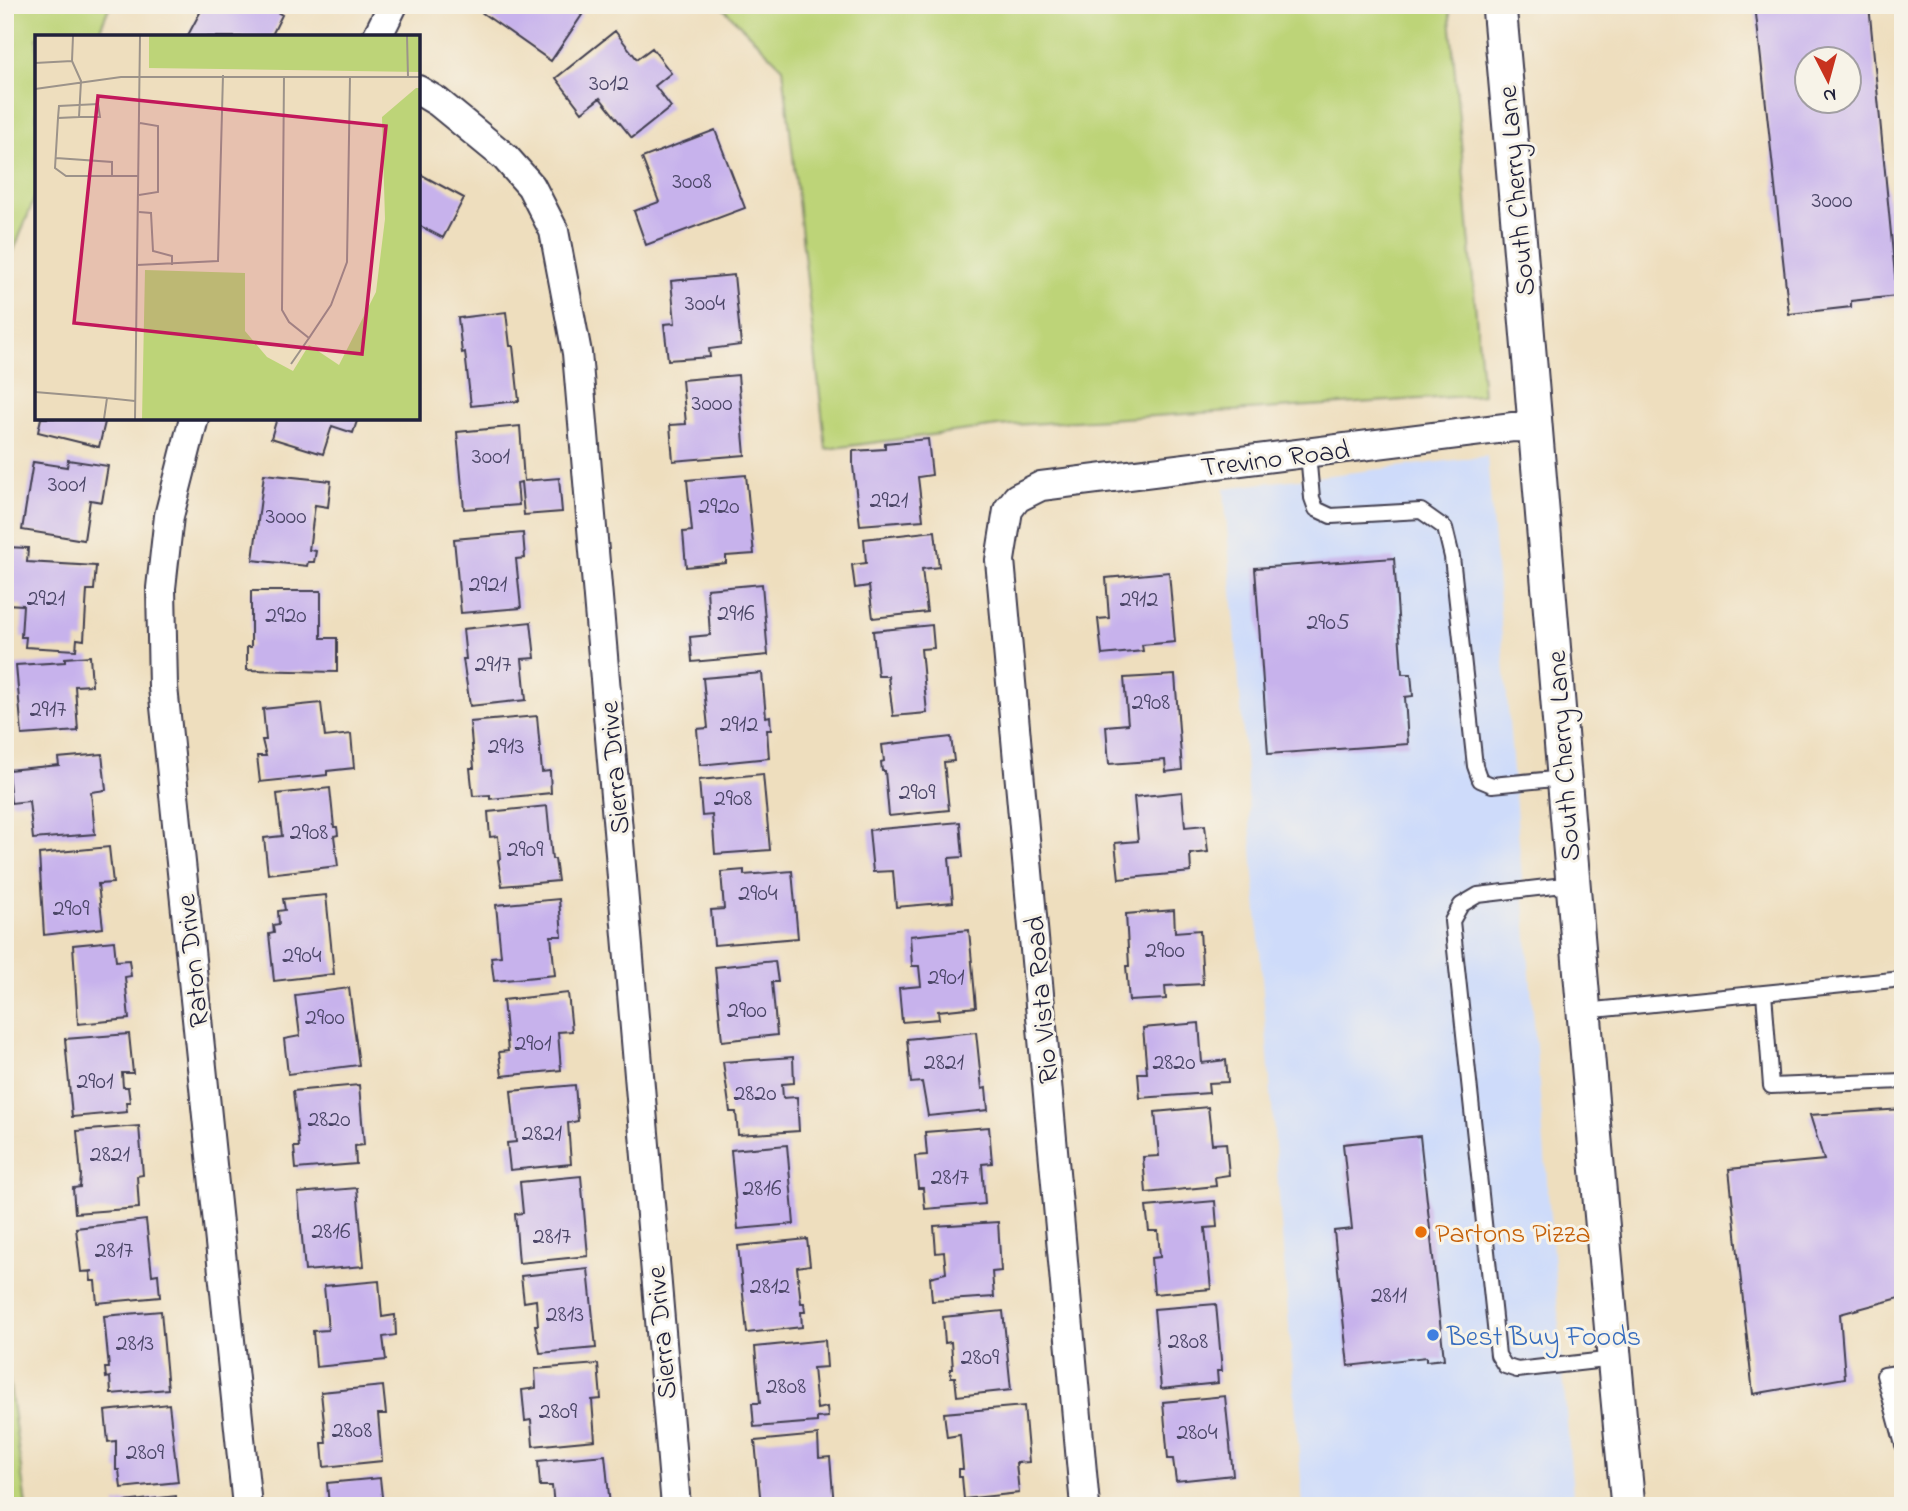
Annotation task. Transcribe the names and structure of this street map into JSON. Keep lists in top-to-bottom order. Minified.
{"streets":{"street":["South Cherry Lane","Trevino Road","Sierra Drive","Raton Drive","Rio Vista Road"]},"crossings":[["South Cherry Lane","Trevino Road"],["Trevino Road","Rio Vista Road"]],"places":["Partons Pizza","Best Buy Foods"],"house_numbers":["3012","3008","3000","3004","3000","3001","3001","2921","2920","3000","2921","2921","2912","2916","2920","2905","2917","2908","2917","2912","2913","2909","2908","2908","2909","2904","2909","2900","2904","2901","2900","2900","2901","2821","2820","2901","2820","2820","2821","2821","2817","2816","2816","2817","2817","2812","2811","2813","2808","2813","2809","2808","2809","2808","2804","2809"],"north":"bottom"}
